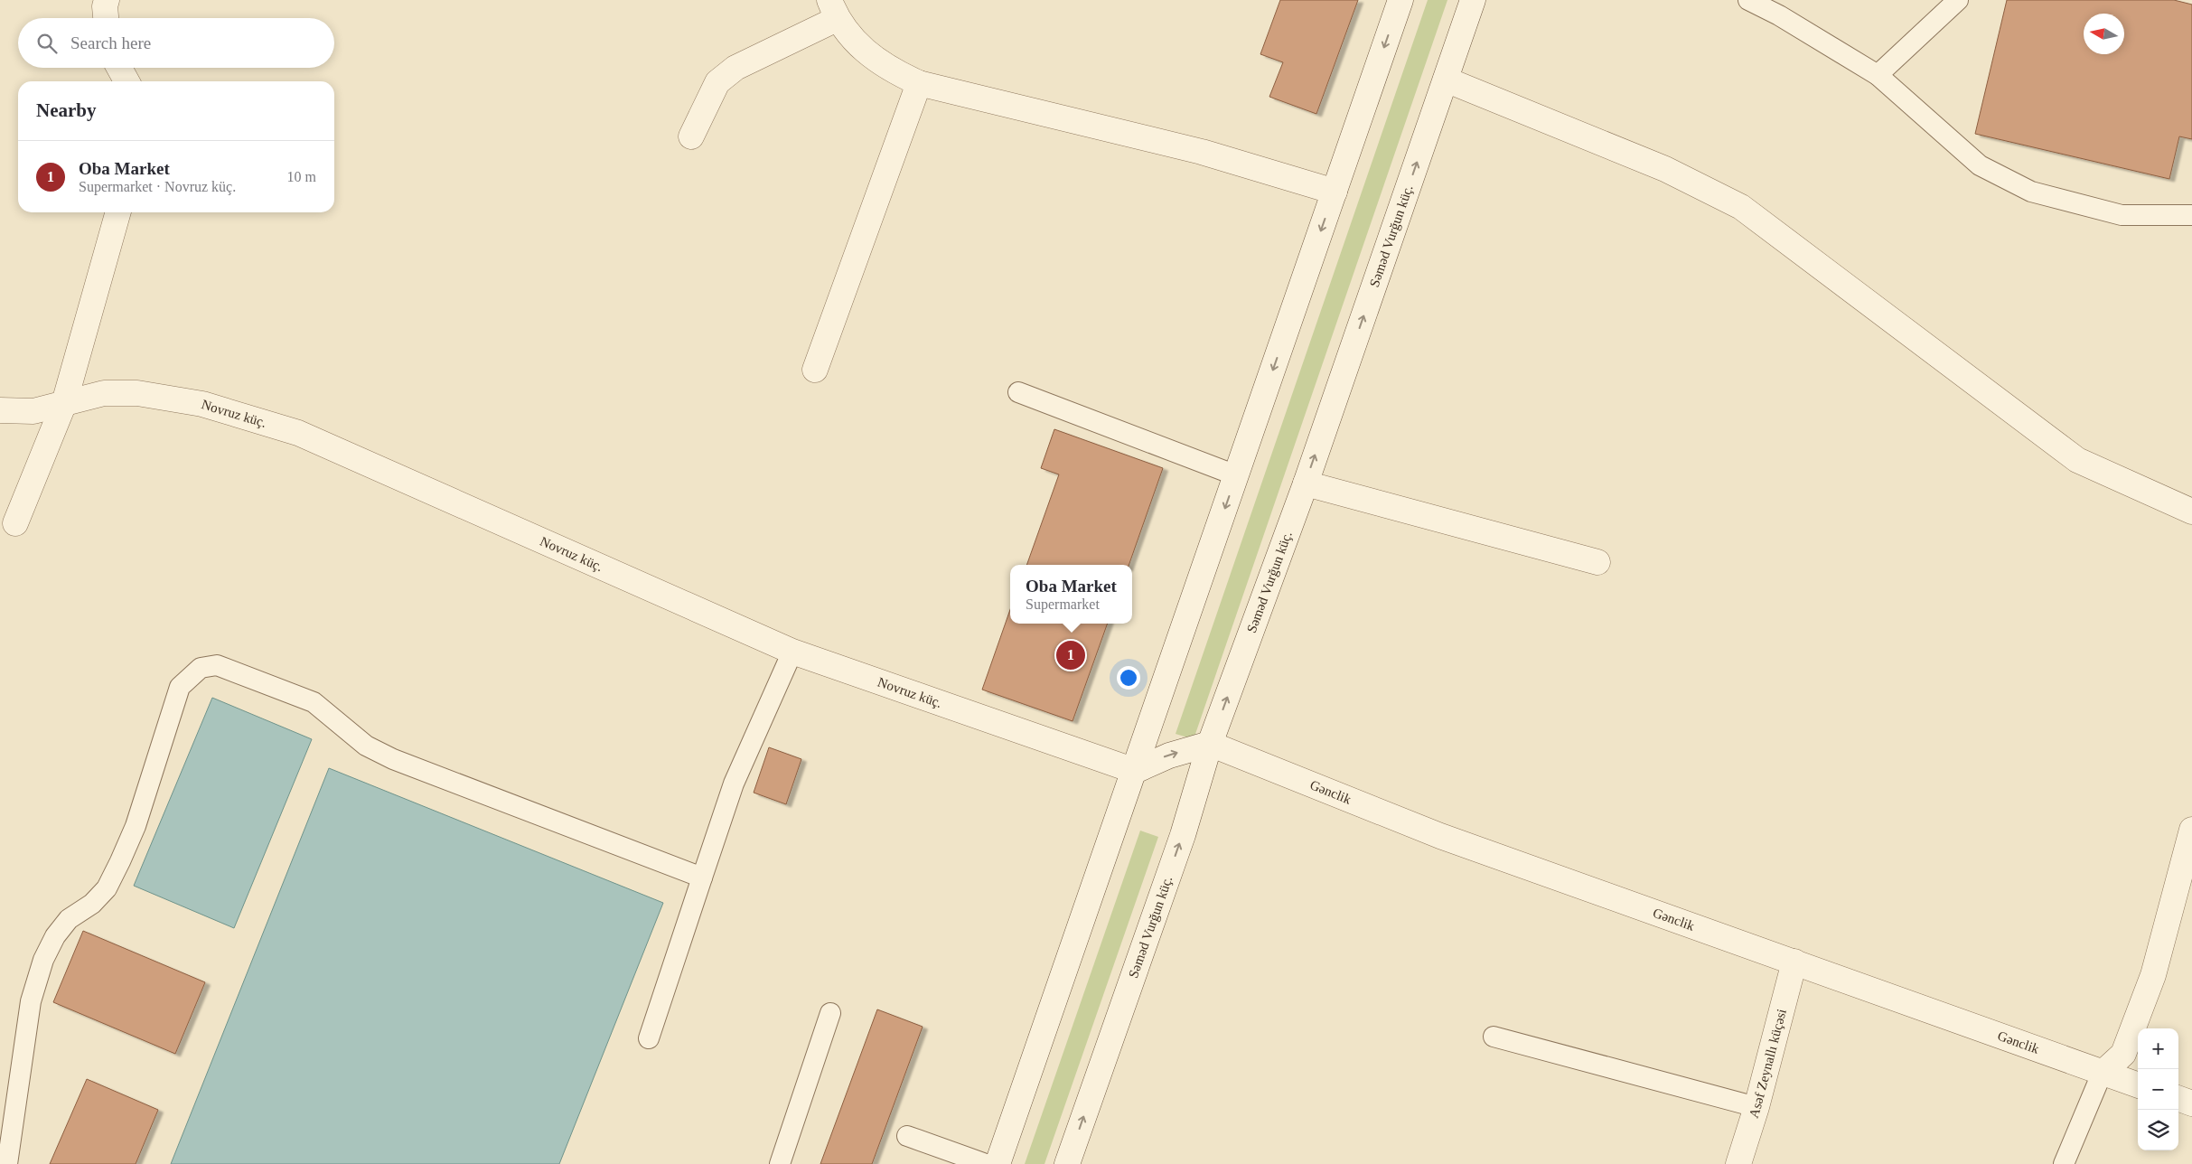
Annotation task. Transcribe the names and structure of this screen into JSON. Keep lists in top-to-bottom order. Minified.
{"streets":{"street":["Səməd Vurğun küç.","Novruz küç.","Gənclik","Asəf Zeynallı küçəsi"]},"crossings":[["Səməd Vurğun küç.","Gənclik"],["Gənclik","Asəf Zeynallı küçəsi"]],"north":"left","page":{"search":"Search here","heading":"Nearby","list":[{"mark":"1","name":"Oba Market","note":"Supermarket · Novruz küç.","value":"10 m"}],"popup":["Oba Market","Supermarket"],"pins":"1","map_buttons":["+","−"]}}
